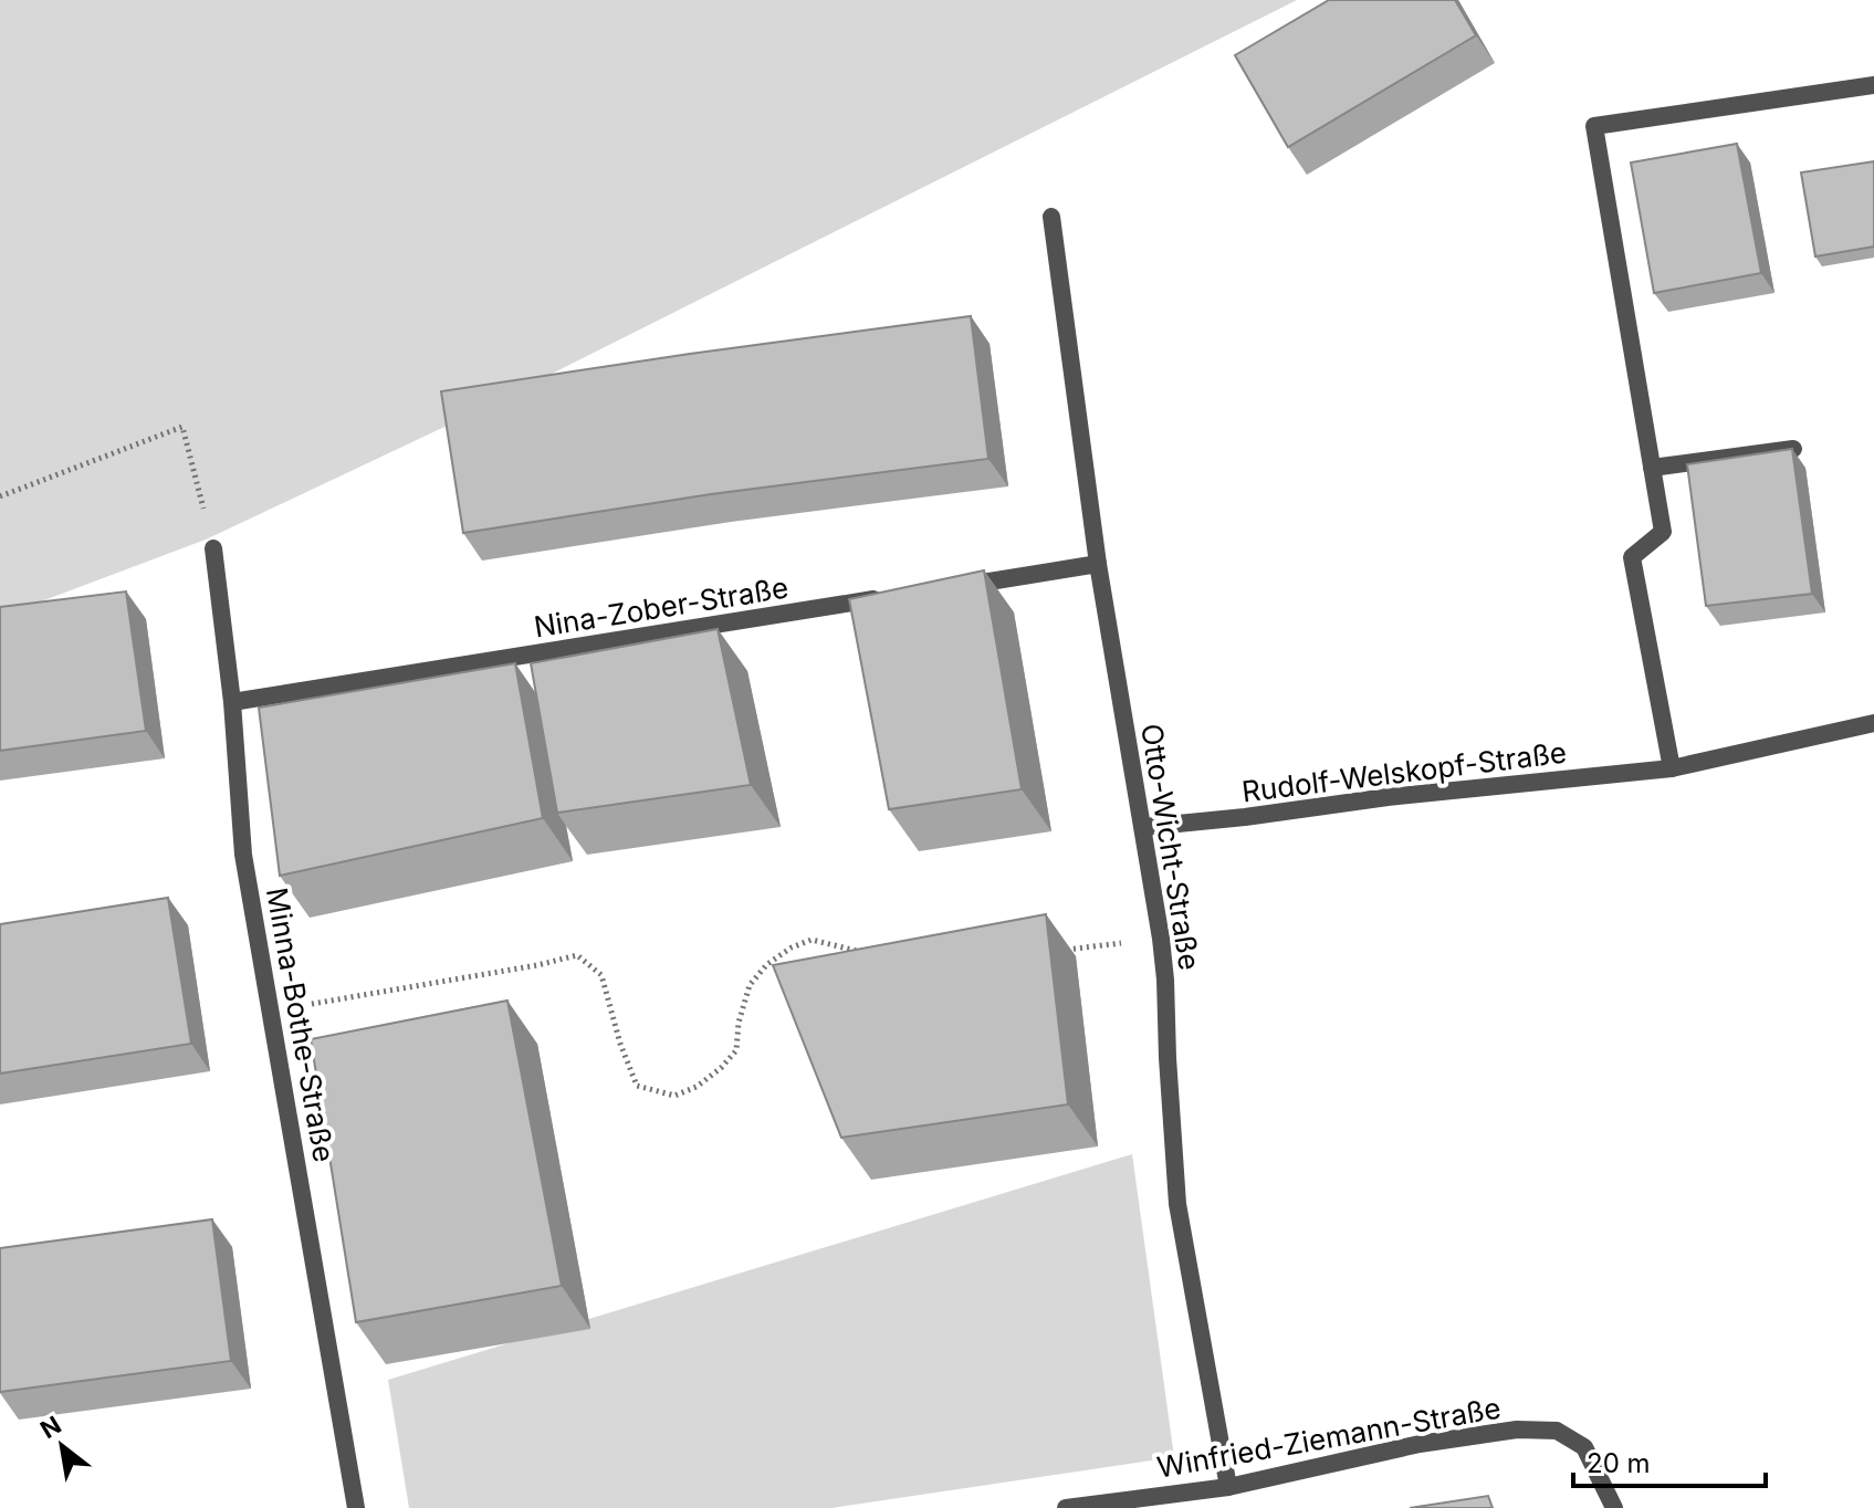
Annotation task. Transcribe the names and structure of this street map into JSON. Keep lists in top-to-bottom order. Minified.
{"streets":{"street":["Nina-Zober-Straße","Rudolf-Welskopf-Straße","Otto-Wicht-Straße","Minna-Bothe-Straße","Winfried-Ziemann-Straße"]},"crossings":[["Nina-Zober-Straße","Minna-Bothe-Straße"],["Rudolf-Welskopf-Straße","Otto-Wicht-Straße"],["Otto-Wicht-Straße","Winfried-Ziemann-Straße"]],"scale_bar":"20 m","north":"top left"}
